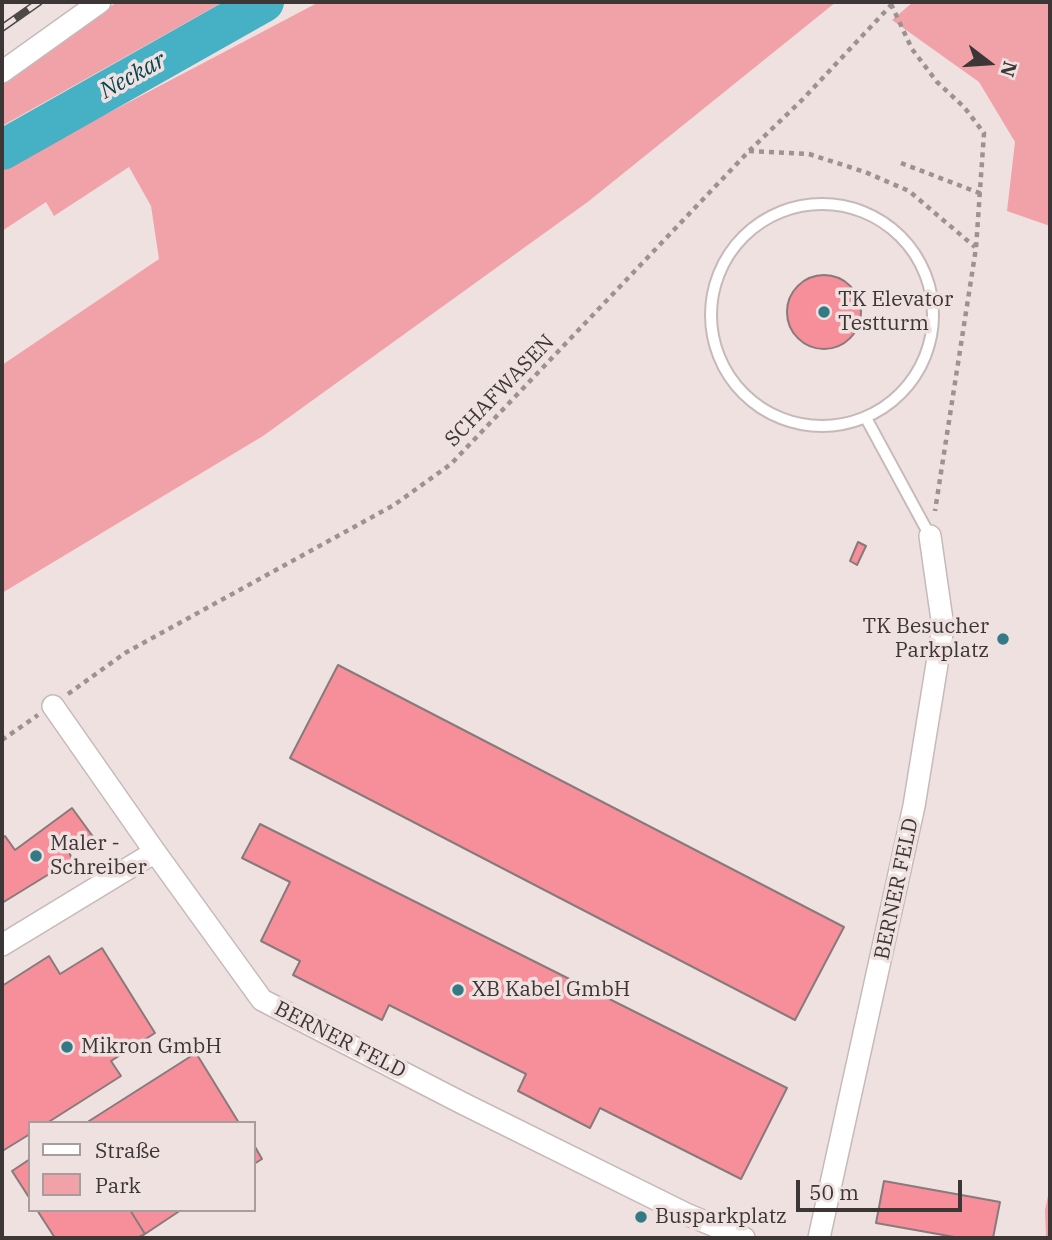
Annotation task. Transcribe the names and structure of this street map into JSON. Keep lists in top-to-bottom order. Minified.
{"streets":{"street":["BERNER FELD"],"path":["SCHAFWASEN"]},"crossings":[["SCHAFWASEN","BERNER FELD"]],"water":["Neckar"],"places":["TK Elevator Testturm","TK Besucher Parkplatz","Maler - Schreiber","XB Kabel GmbH","Mikron GmbH","Busparkplatz"],"legend":["Straße","Park"],"scale_bar":"50 m","north":"right"}
